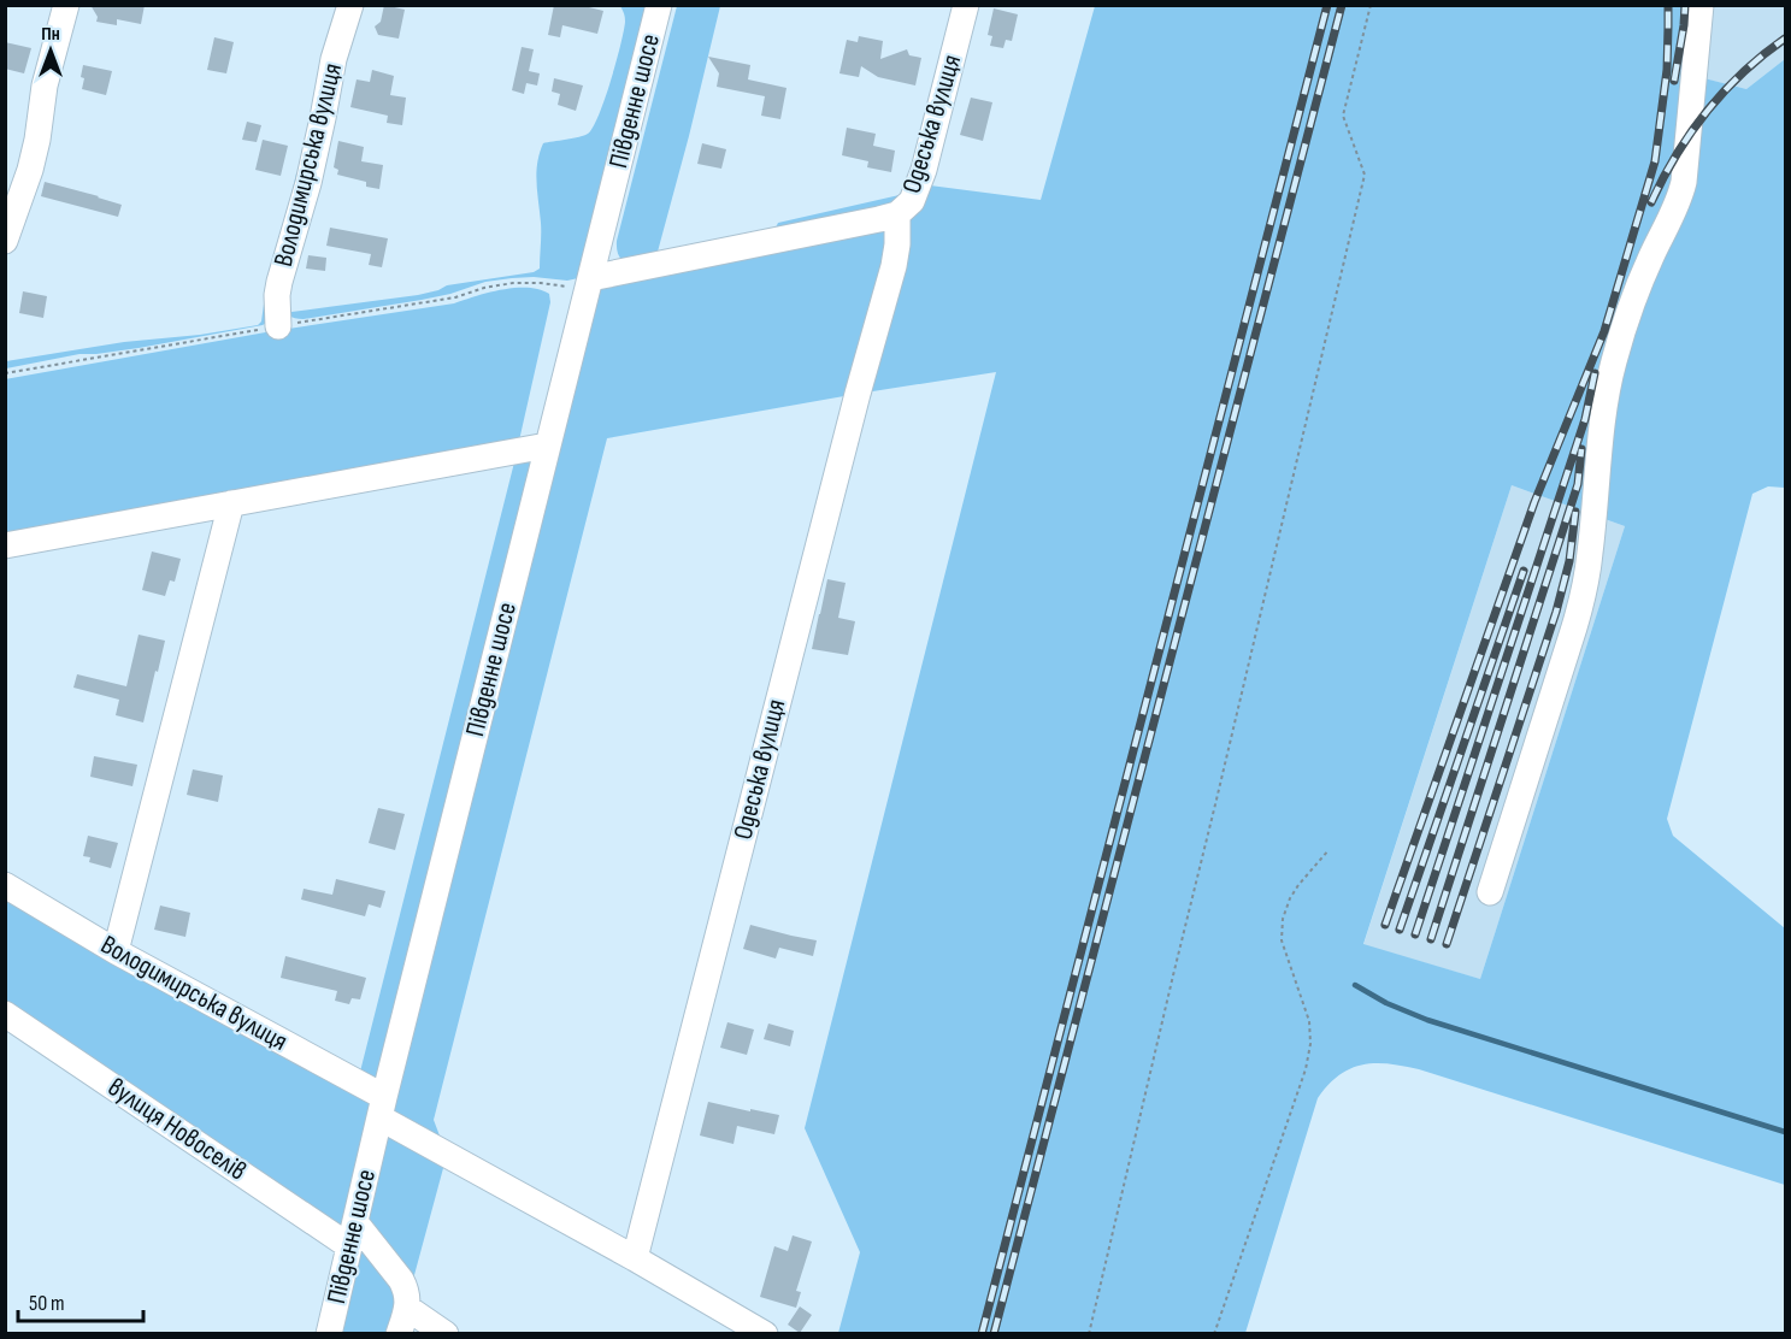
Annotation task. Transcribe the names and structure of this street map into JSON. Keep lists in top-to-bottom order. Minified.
{"streets":{"street":["Південне шосе","Одеська вулиця","Володимирська вулиця","вулиця Новоселів"]},"crossings":[["Південне шосе","Володимирська вулиця"],["Південне шосе","вулиця Новоселів"]],"scale_bar":"50 m","north":"top"}
